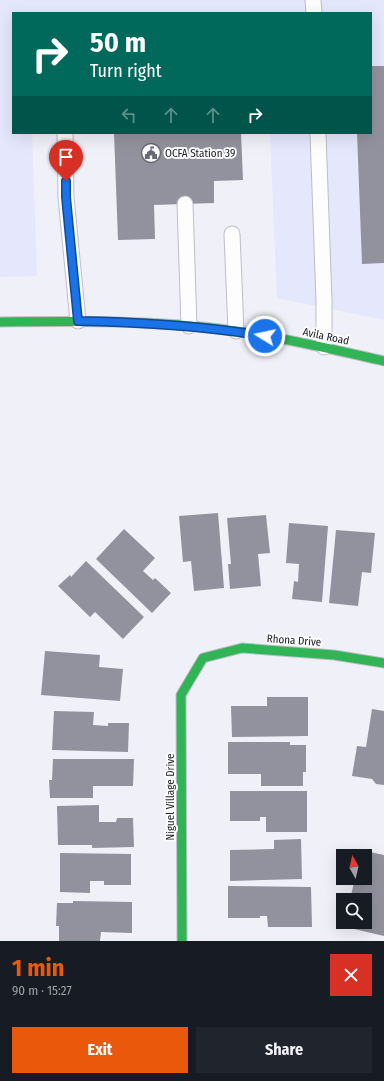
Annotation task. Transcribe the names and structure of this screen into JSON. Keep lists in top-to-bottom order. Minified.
{"streets":{"street":["Avila Road","Rhona Drive","Niguel Village Drive"]},"crossings":[["Rhona Drive","Niguel Village Drive"]],"places":{"public building":["OCFA Station 39"]},"north":"top","page":{"turn":["50 m","Turn right"],"heading":["1 min","90 m · 15:27"],"buttons":["Exit","Share"]}}
